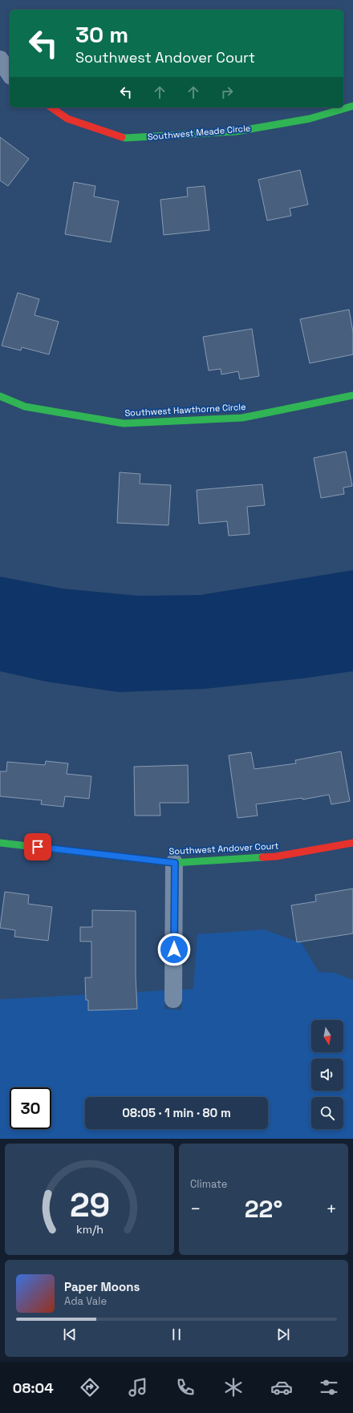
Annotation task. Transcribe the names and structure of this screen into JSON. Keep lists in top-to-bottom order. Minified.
{"streets":{"street":["Southwest Meade Circle","Southwest Hawthorne Circle","Southwest Andover Court"]},"north":"bottom","page":{"turn":["30 m","Southwest Andover Court"],"limit":"30","trip":"08:05 · 1 min · 80 m","tile":"Climate","heat":["−","22°","+"],"song":["Paper Moons","Ada Vale"],"tabs":"08:04","gauge":["29","km/h"]}}
